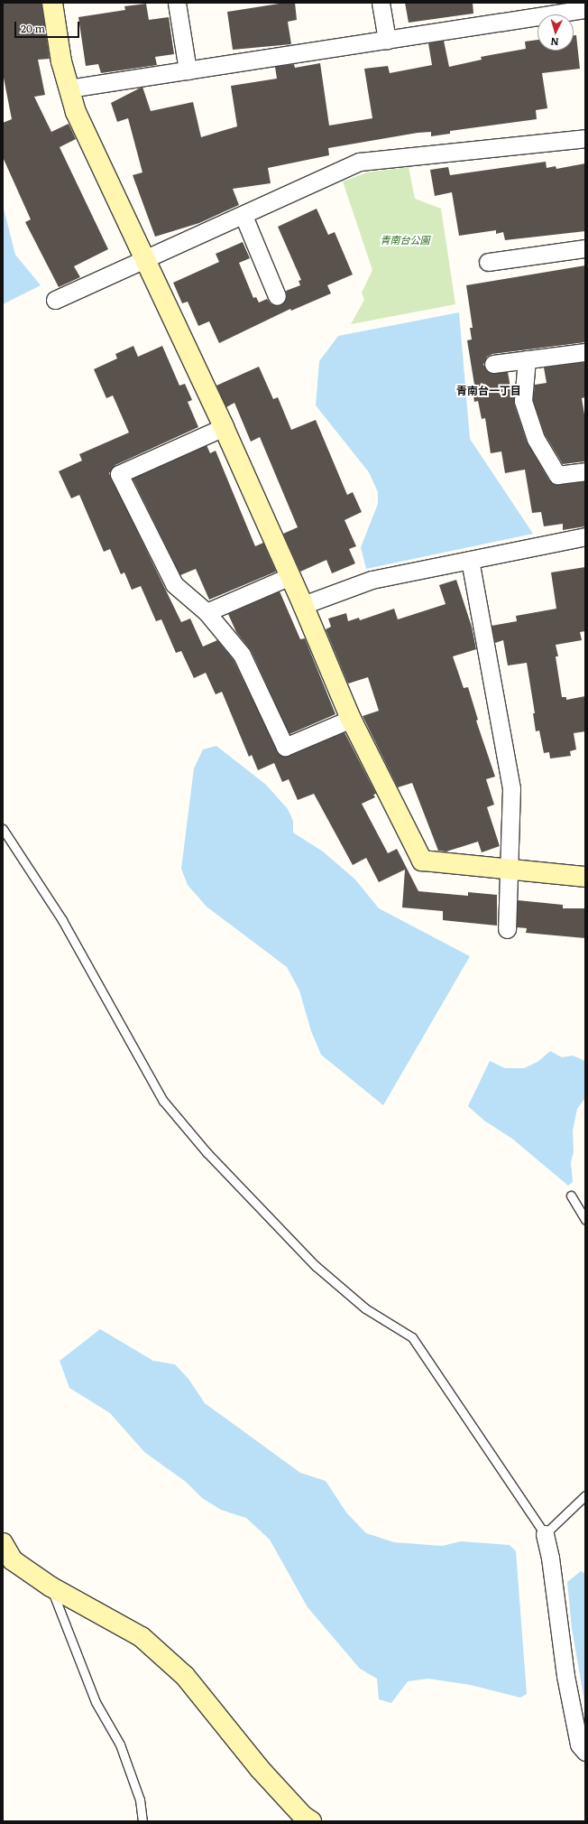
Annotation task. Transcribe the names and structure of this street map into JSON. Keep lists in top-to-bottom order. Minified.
{"districts":["青南台一丁目"],"parks":["青南台公園"],"scale_bar":"20 m","north":"bottom"}
